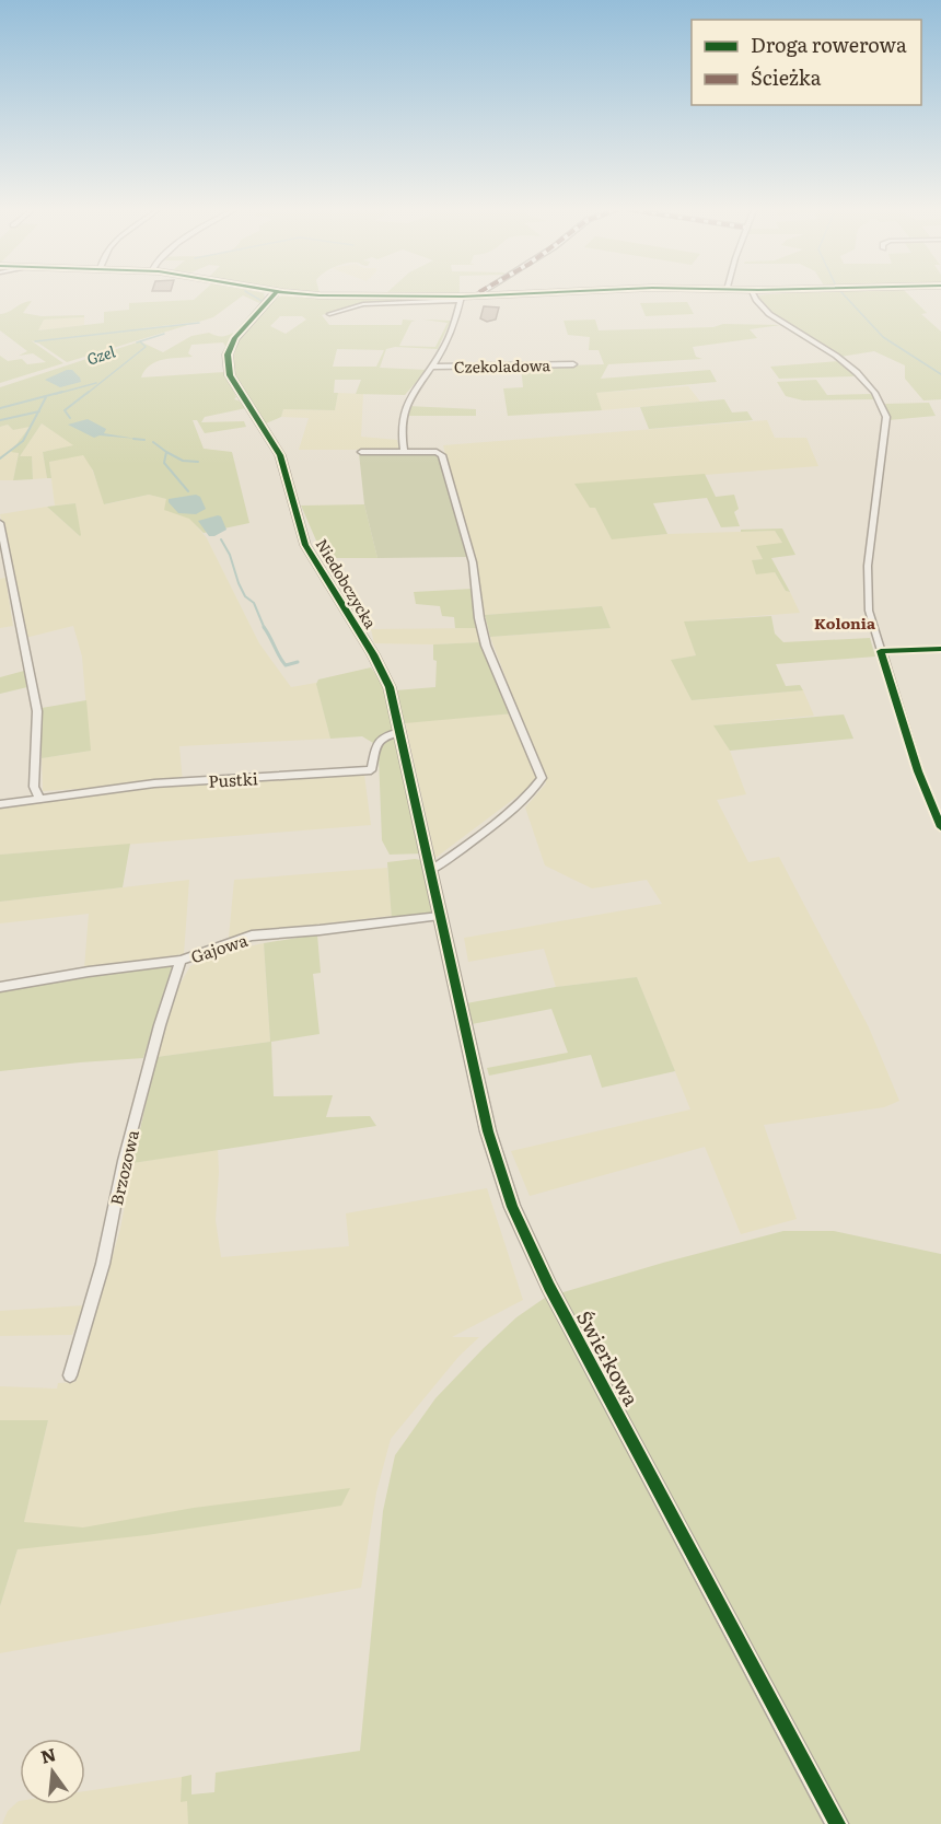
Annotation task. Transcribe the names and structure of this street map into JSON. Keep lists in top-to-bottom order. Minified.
{"streets":{"street":["Czekoladowa","Niedobczycka","Pustki","Gajowa","Brzozowa","Świerkowa"]},"crossings":[["Niedobczycka","Pustki"],["Niedobczycka","Świerkowa"],["Gajowa","Brzozowa"],["Gajowa","Świerkowa"]],"districts":["Kolonia"],"water":["Gzel"],"legend":["Droga rowerowa","Ścieżka"],"north":"top"}
